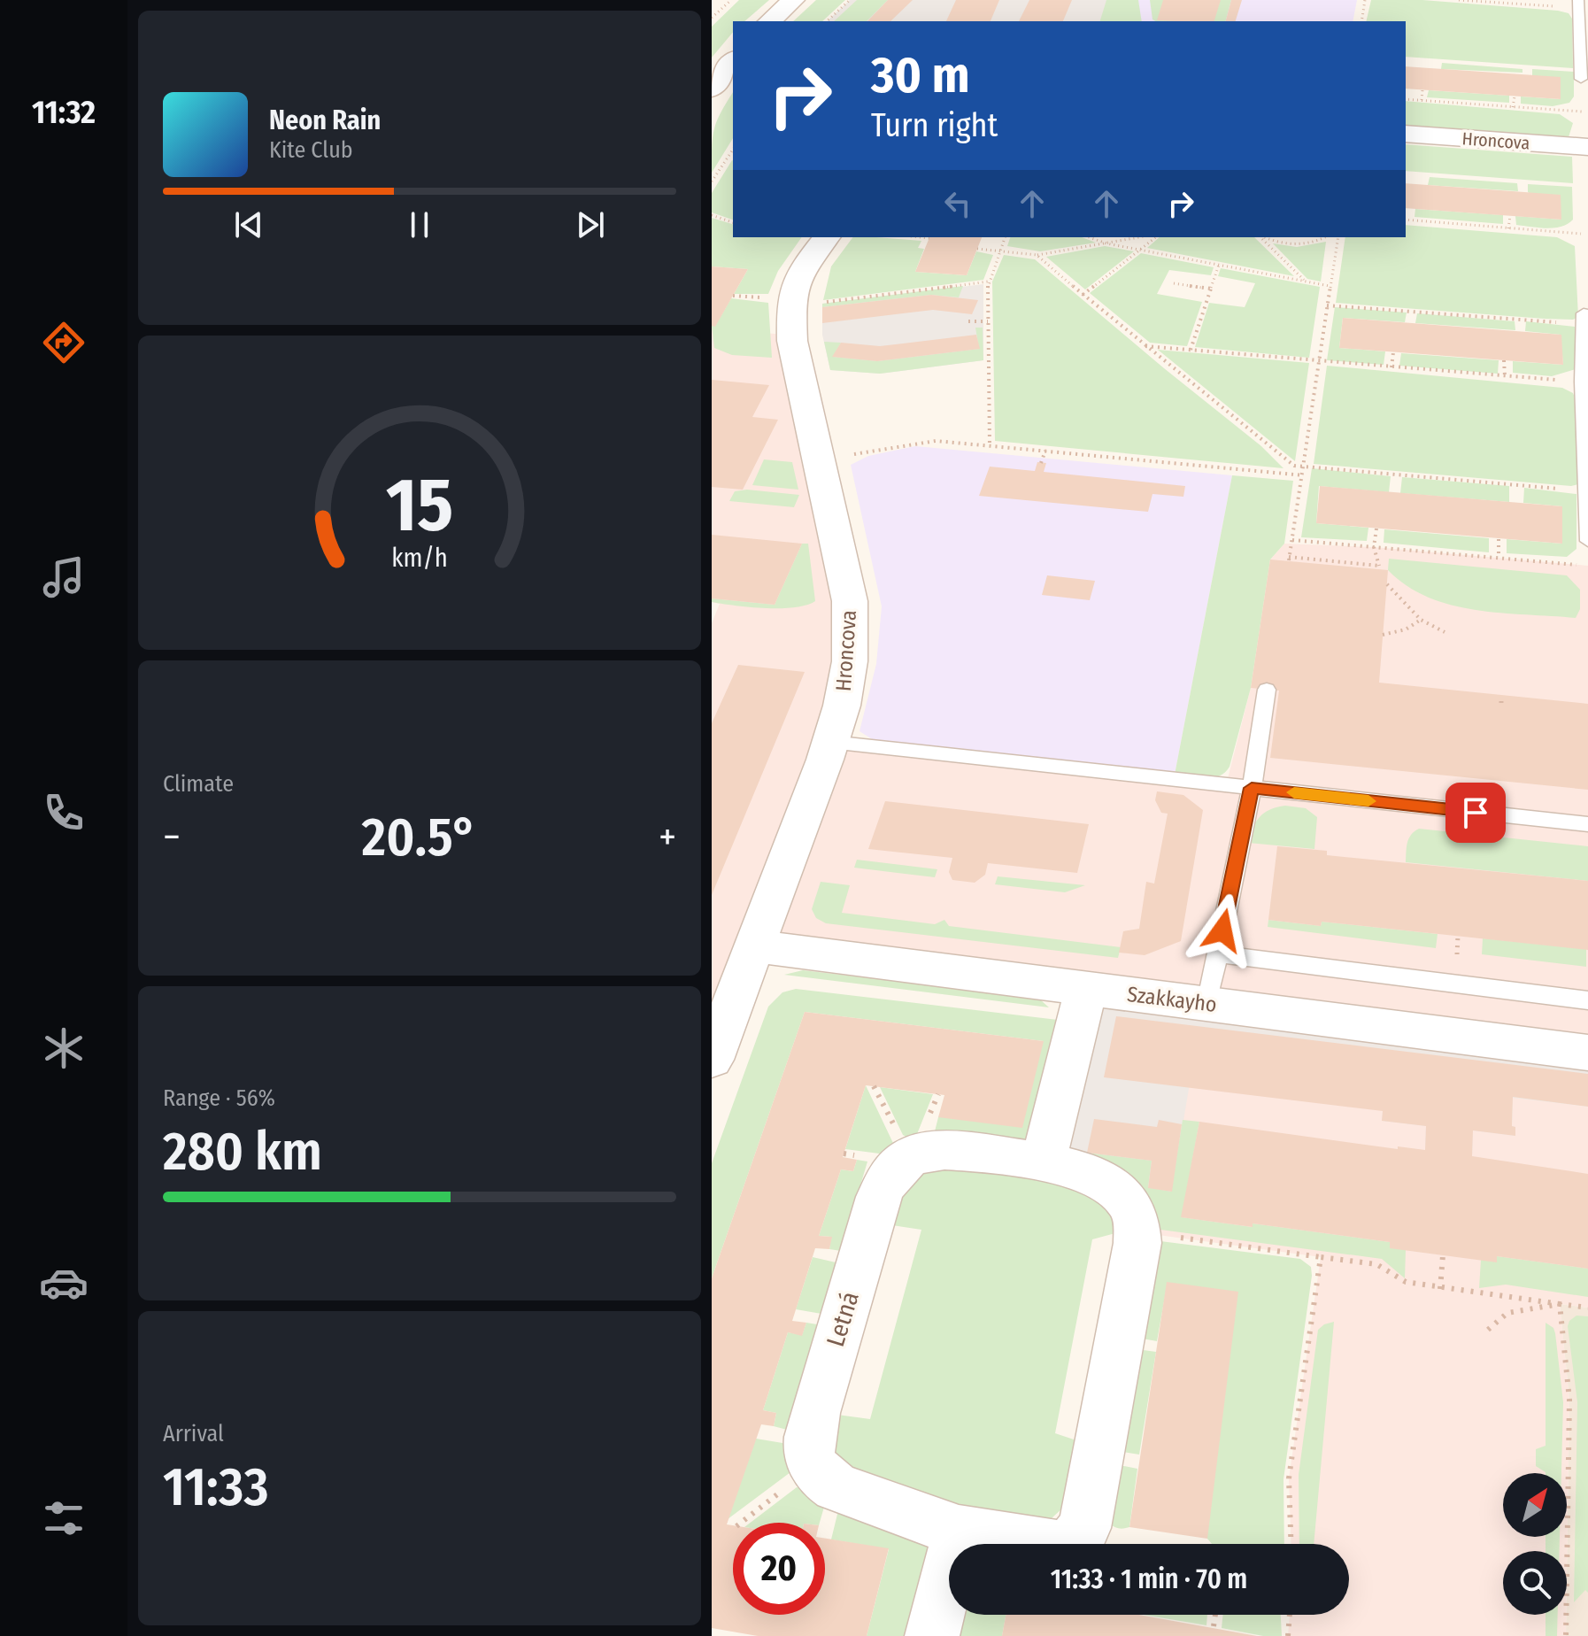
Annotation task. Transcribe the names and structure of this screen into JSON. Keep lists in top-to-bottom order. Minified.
{"streets":{"street":["Hroncova","Szakkayho","Letná"]},"crossings":[["Hroncova","Szakkayho"]],"north":"top right","page":{"tabs":"11:32","turn":["30 m","Turn right"],"song":["Neon Rain","Kite Club"],"tile":["Climate",["Range · 56%","280 km"],["Arrival","11:33"]],"heat":["−","20.5°","+"],"limit":"20","trip":"11:33 · 1 min · 70 m","gauge":["15","km/h"]}}
